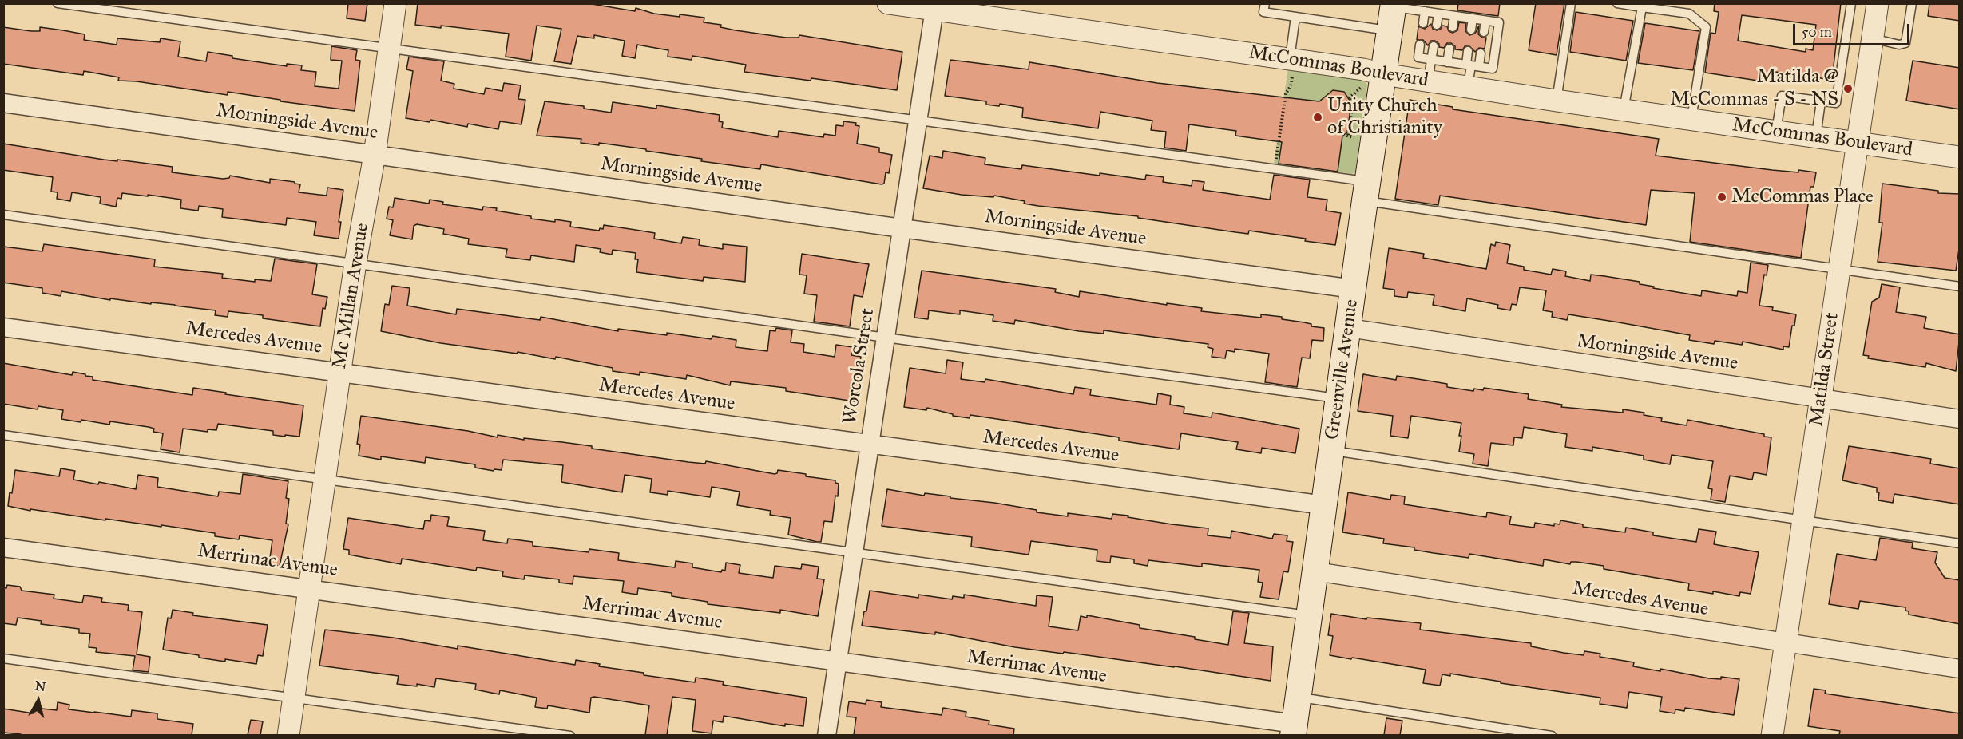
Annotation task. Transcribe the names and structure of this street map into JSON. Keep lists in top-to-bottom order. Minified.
{"streets":{"main road":["Greenville Avenue"],"street":["McCommas Boulevard","Morningside Avenue","Mc Millan Avenue","Mercedes Avenue","Worcola Street","Matilda Street","Merrimac Avenue"]},"crossings":[["McCommas Boulevard","Worcola Street"],["McCommas Boulevard","Greenville Avenue"],["McCommas Boulevard","Matilda Street"],["Morningside Avenue","Mc Millan Avenue"],["Morningside Avenue","Worcola Street"],["Morningside Avenue","Greenville Avenue"],["Morningside Avenue","Matilda Street"],["Mc Millan Avenue","Mercedes Avenue"],["Mc Millan Avenue","Merrimac Avenue"],["Mercedes Avenue","Worcola Street"],["Mercedes Avenue","Greenville Avenue"],["Mercedes Avenue","Matilda Street"],["Worcola Street","Merrimac Avenue"],["Greenville Avenue","Merrimac Avenue"]],"places":["Matilda @ McCommas - S - NS","Unity Church of Christianity","McCommas Place"],"scale_bar":"50 m","north":"top"}
